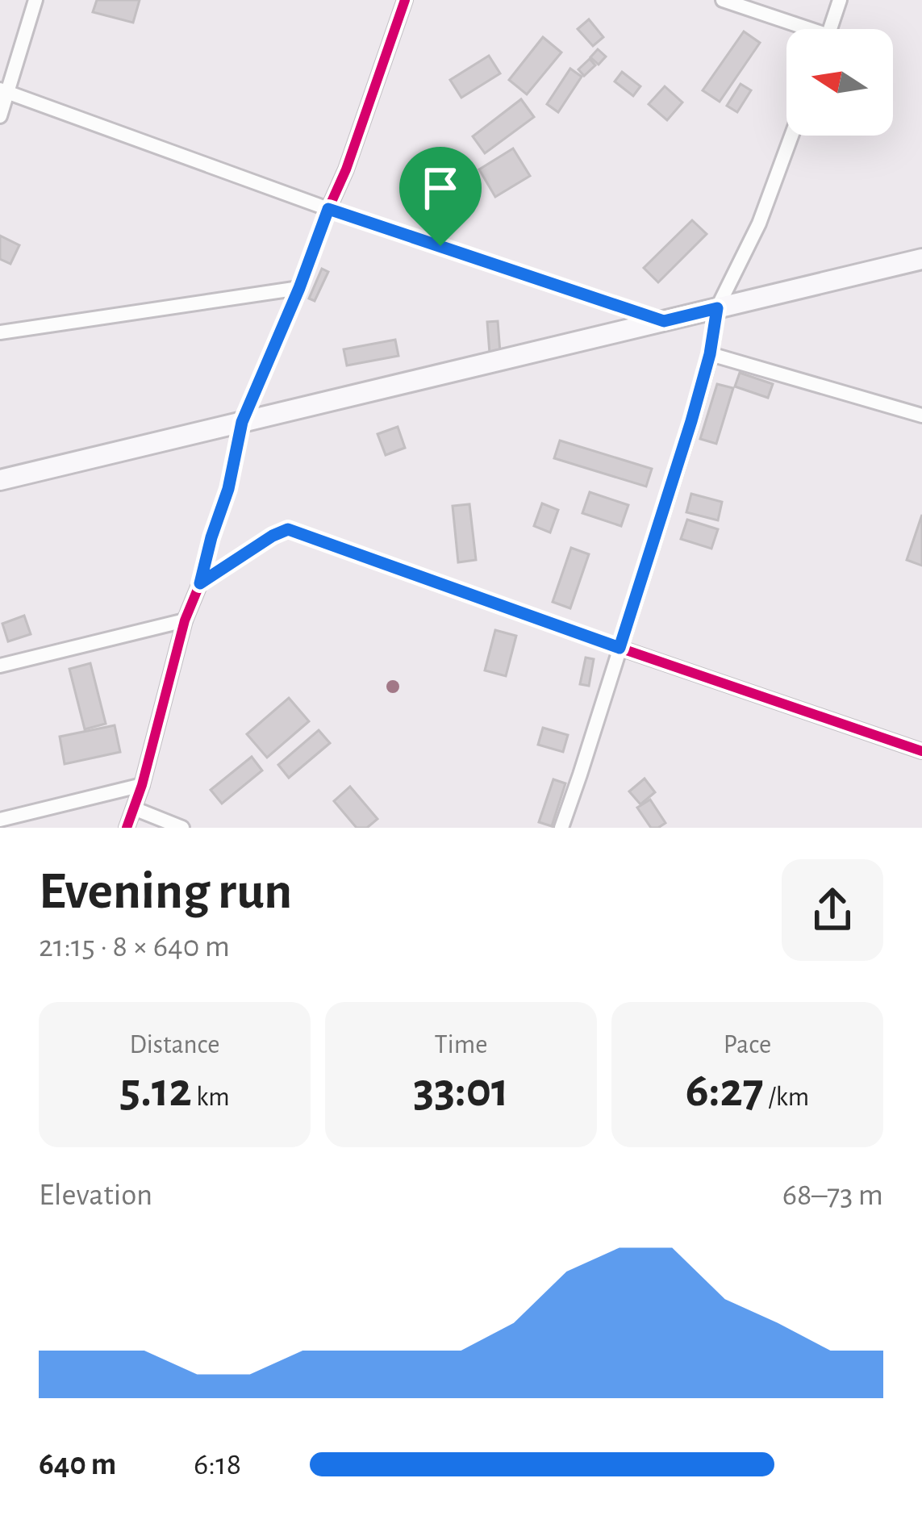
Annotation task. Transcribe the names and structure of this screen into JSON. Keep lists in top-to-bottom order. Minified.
{"north":"left","page":{"heading":["Evening run","21:15 · 8 × 640 m"],"stats":[["Distance","5.12 km"],["Time","33:01"],["Pace","6:27 /km"]],"chart":["Elevation","68–73 m"],"list":[{"name":"640 m","note":"6:18"}]}}
